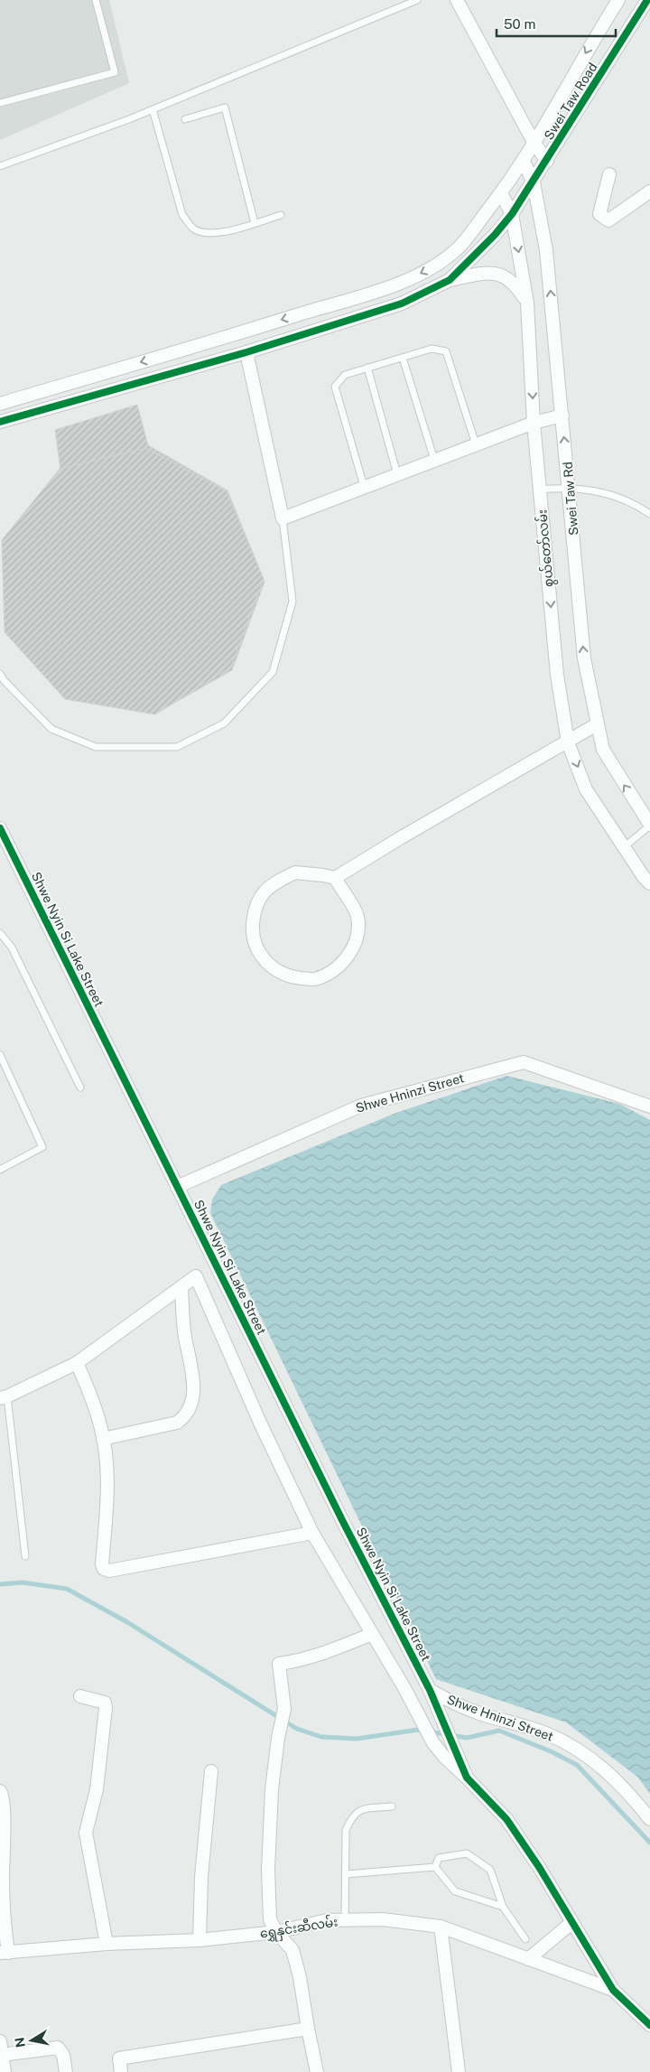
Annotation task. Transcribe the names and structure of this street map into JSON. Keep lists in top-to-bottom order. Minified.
{"streets":{"street":["Swei Taw Road","Swei Taw Rd","စွယ်တော်လမ်း","Shwe Nyin Si Lake Street","Shwe Hninzi Street","ရွှေနှင်းဆီလမ်း"]},"crossings":[["Swei Taw Road","Swei Taw Rd"],["Swei Taw Road","စွယ်တော်လမ်း"],["Shwe Nyin Si Lake Street","Shwe Hninzi Street"]],"one_way":["Swei Taw Rd","စွယ်တော်လမ်း"],"scale_bar":"50 m","north":"left"}
